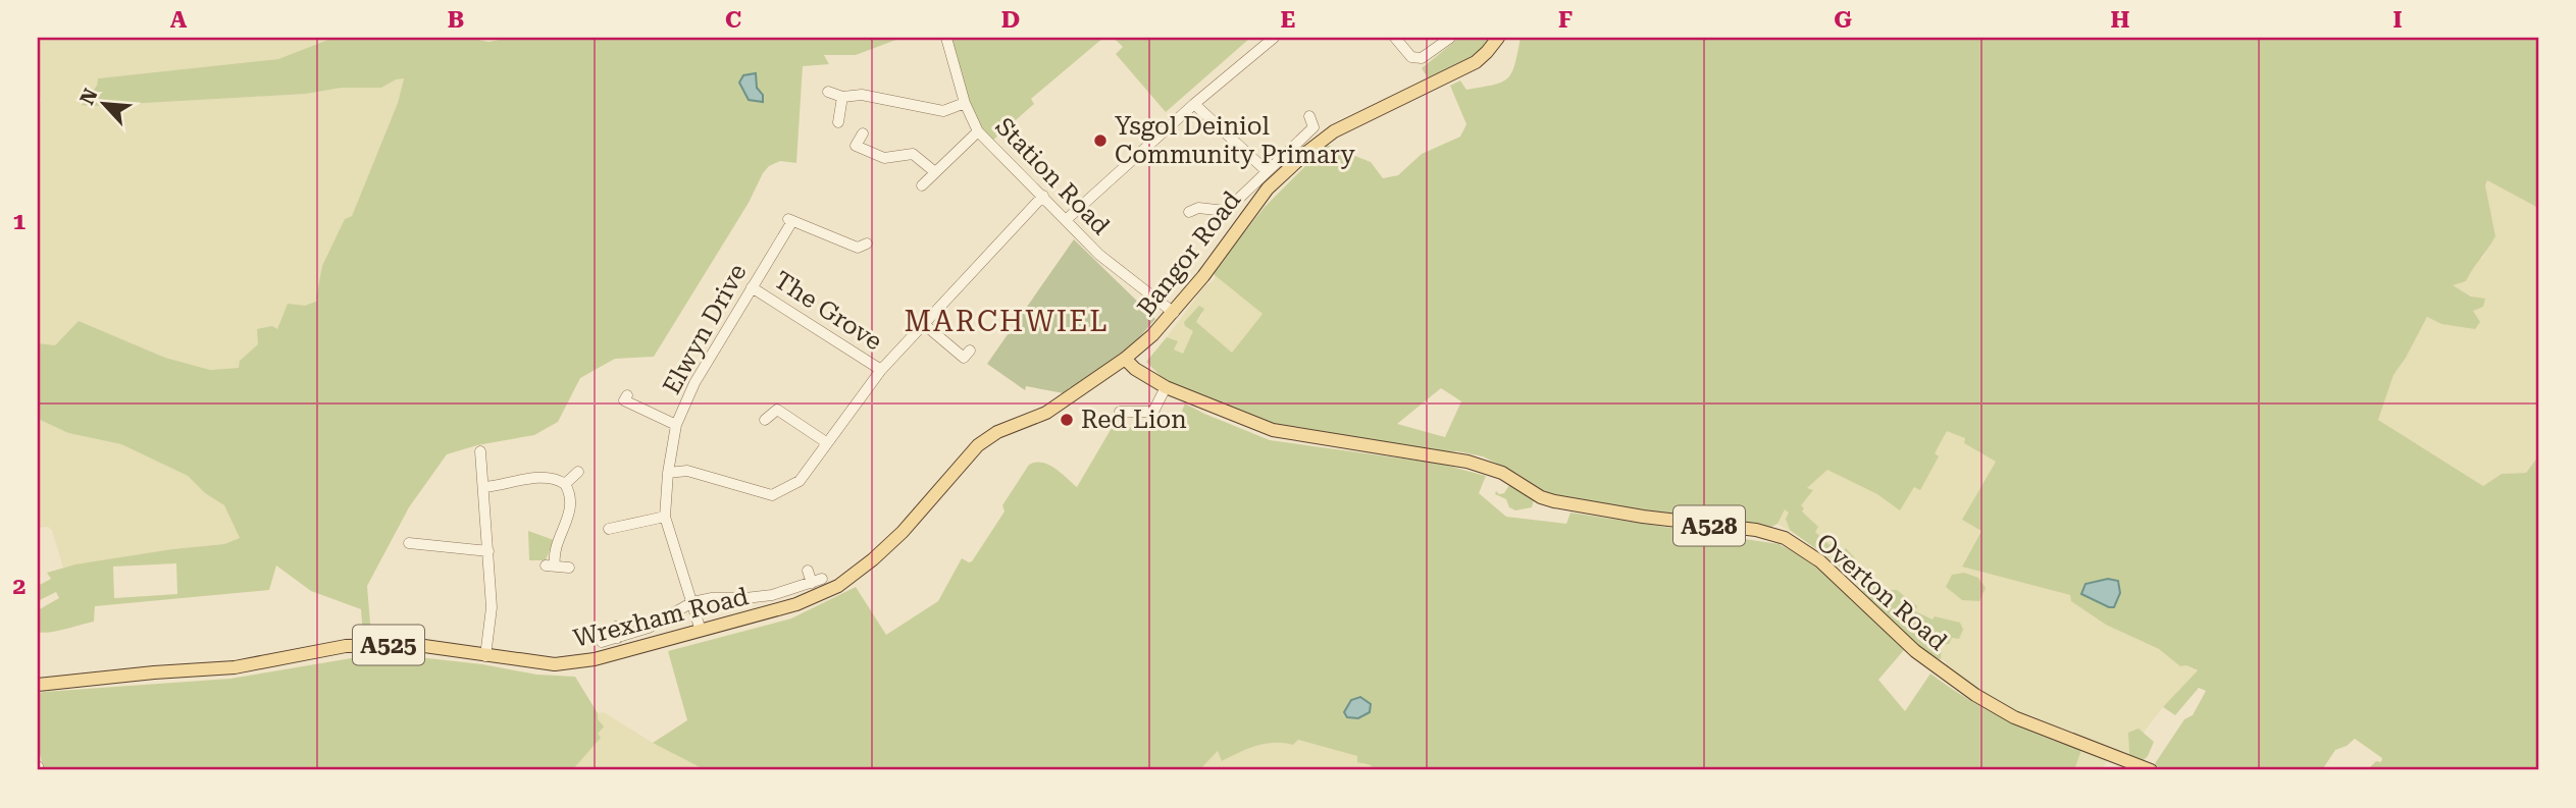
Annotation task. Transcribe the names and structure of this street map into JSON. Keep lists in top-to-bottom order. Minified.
{"streets":{"main road":["Bangor Road","A528","Overton Road","Wrexham Road","A525"],"street":["Station Road","The Grove","Elwyn Drive"]},"crossings":[["Station Road","Bangor Road"],["Bangor Road","Overton Road"],["Bangor Road","Wrexham Road"],["The Grove","Elwyn Drive"],["Elwyn Drive","Wrexham Road"],["Overton Road","Wrexham Road"]],"districts":["MARCHWIEL"],"places":["Ysgol Deiniol Community Primary","Red Lion"],"north":"top left","grid":{"columns":["A","B","C","D","E","F","G","H","I"],"rows":["1","2"]}}
